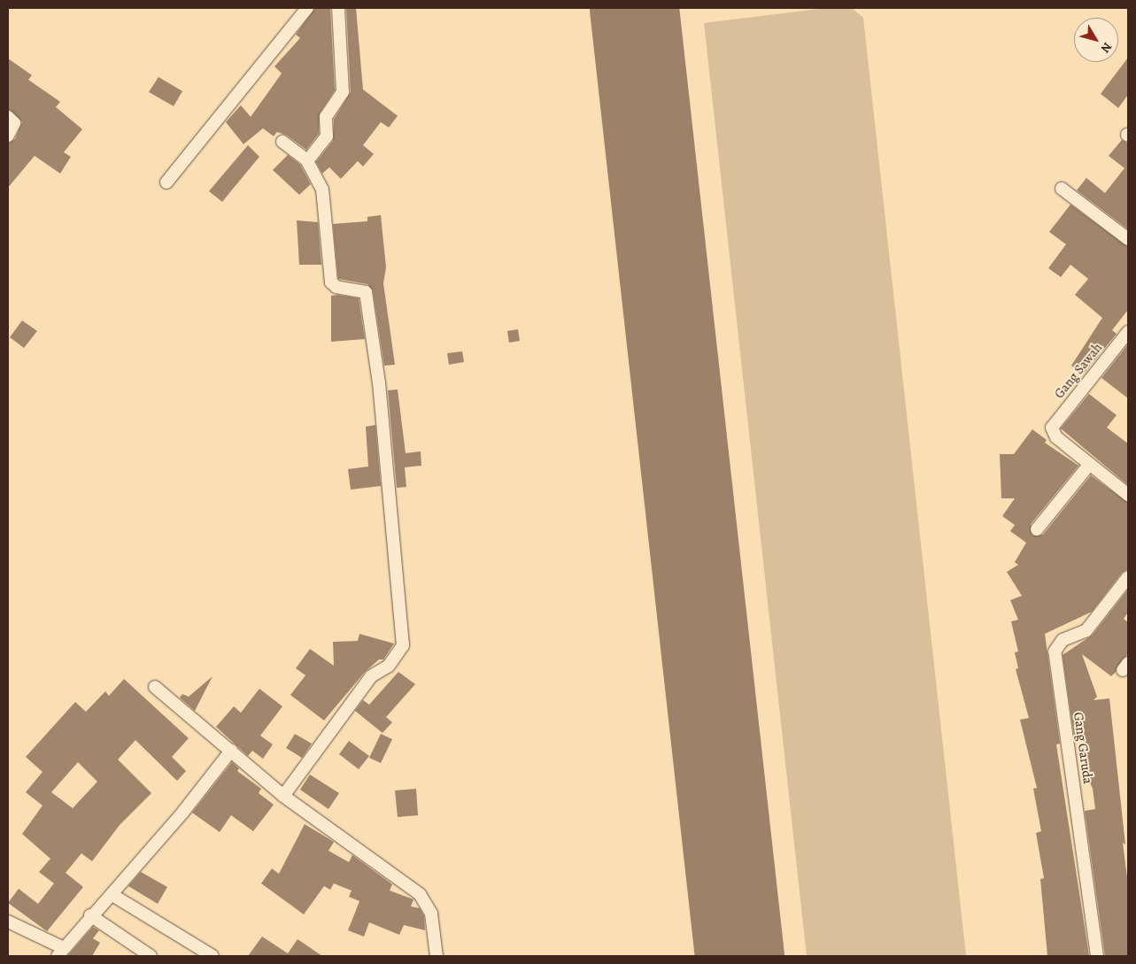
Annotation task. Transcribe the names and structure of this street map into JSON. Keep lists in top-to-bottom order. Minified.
{"streets":{"street":["Gang Sawah","Gang Garuda"]},"north":"bottom right"}
